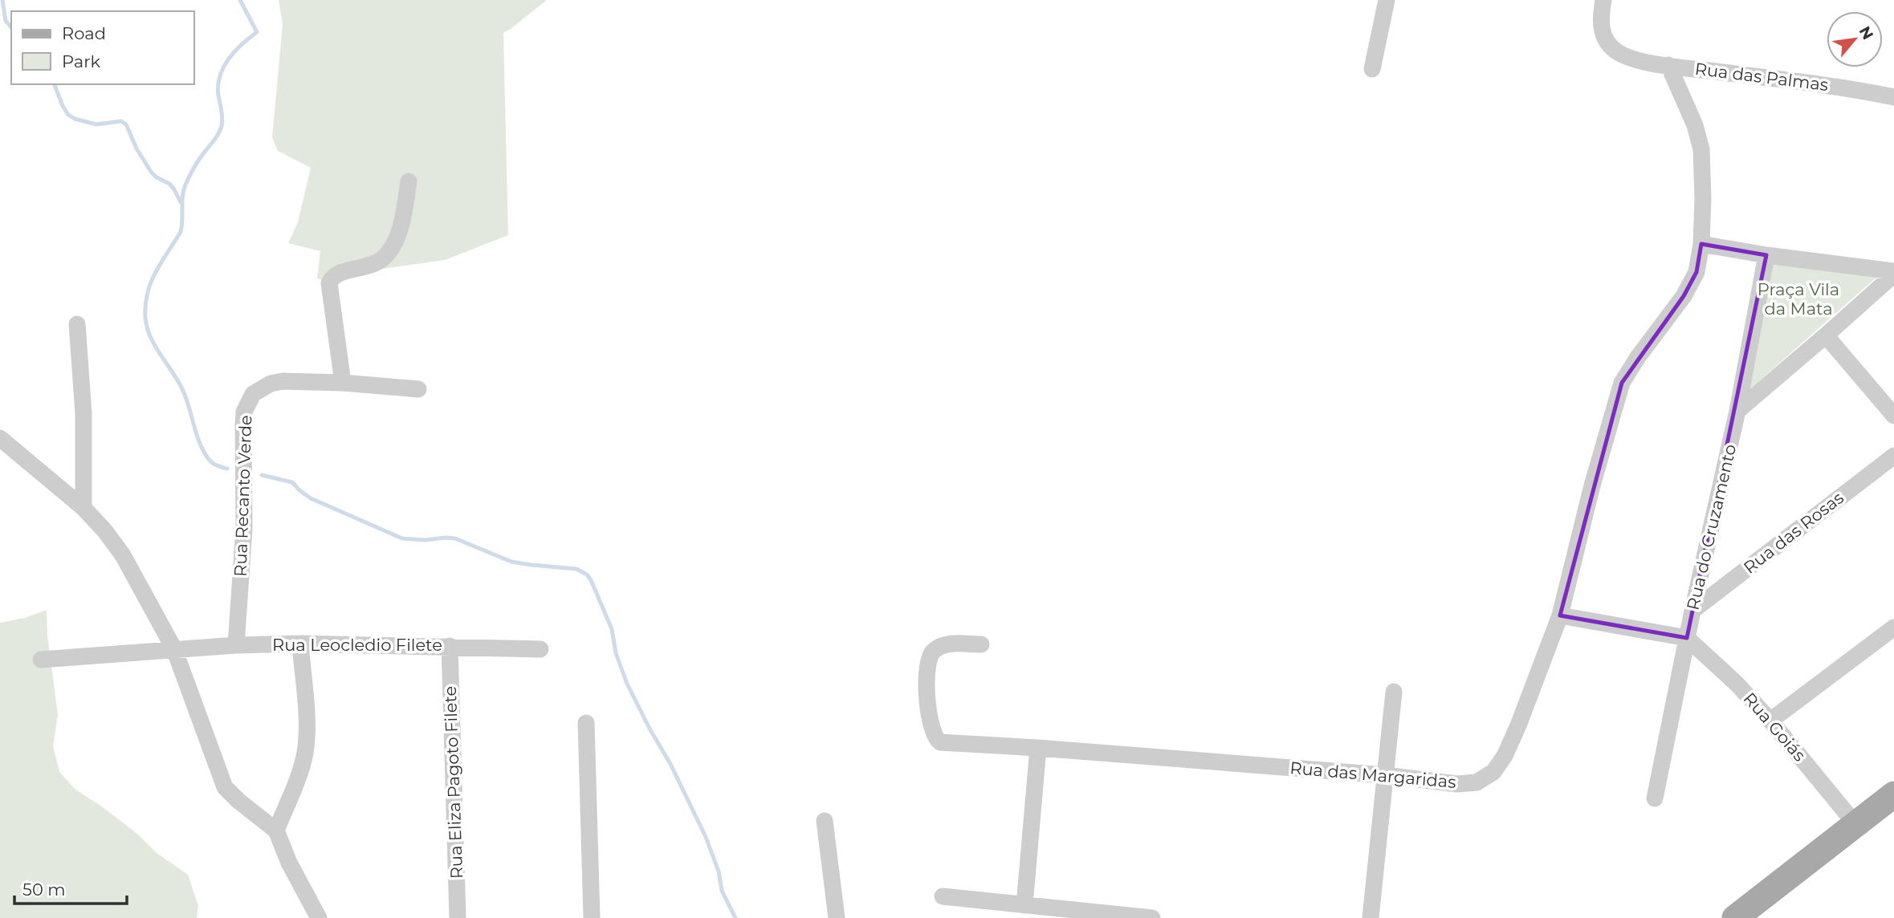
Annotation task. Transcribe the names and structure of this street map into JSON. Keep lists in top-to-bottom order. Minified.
{"streets":{"street":["Rua das Palmas","Rua Recanto Verde","Rua do Cruzamento","Rua das Rosas","Rua Leocledio Filete","Rua Goiás","Rua das Margaridas","Rua Eliza Pagoto Filete"]},"crossings":[["Rua das Palmas","Rua das Margaridas"],["Rua Recanto Verde","Rua Leocledio Filete"],["Rua do Cruzamento","Rua das Rosas"],["Rua do Cruzamento","Rua Goiás"],["Rua Leocledio Filete","Rua Eliza Pagoto Filete"]],"parks":["Praça Vila da Mata"],"legend":["Road","Park"],"scale_bar":"50 m","north":"top right"}
